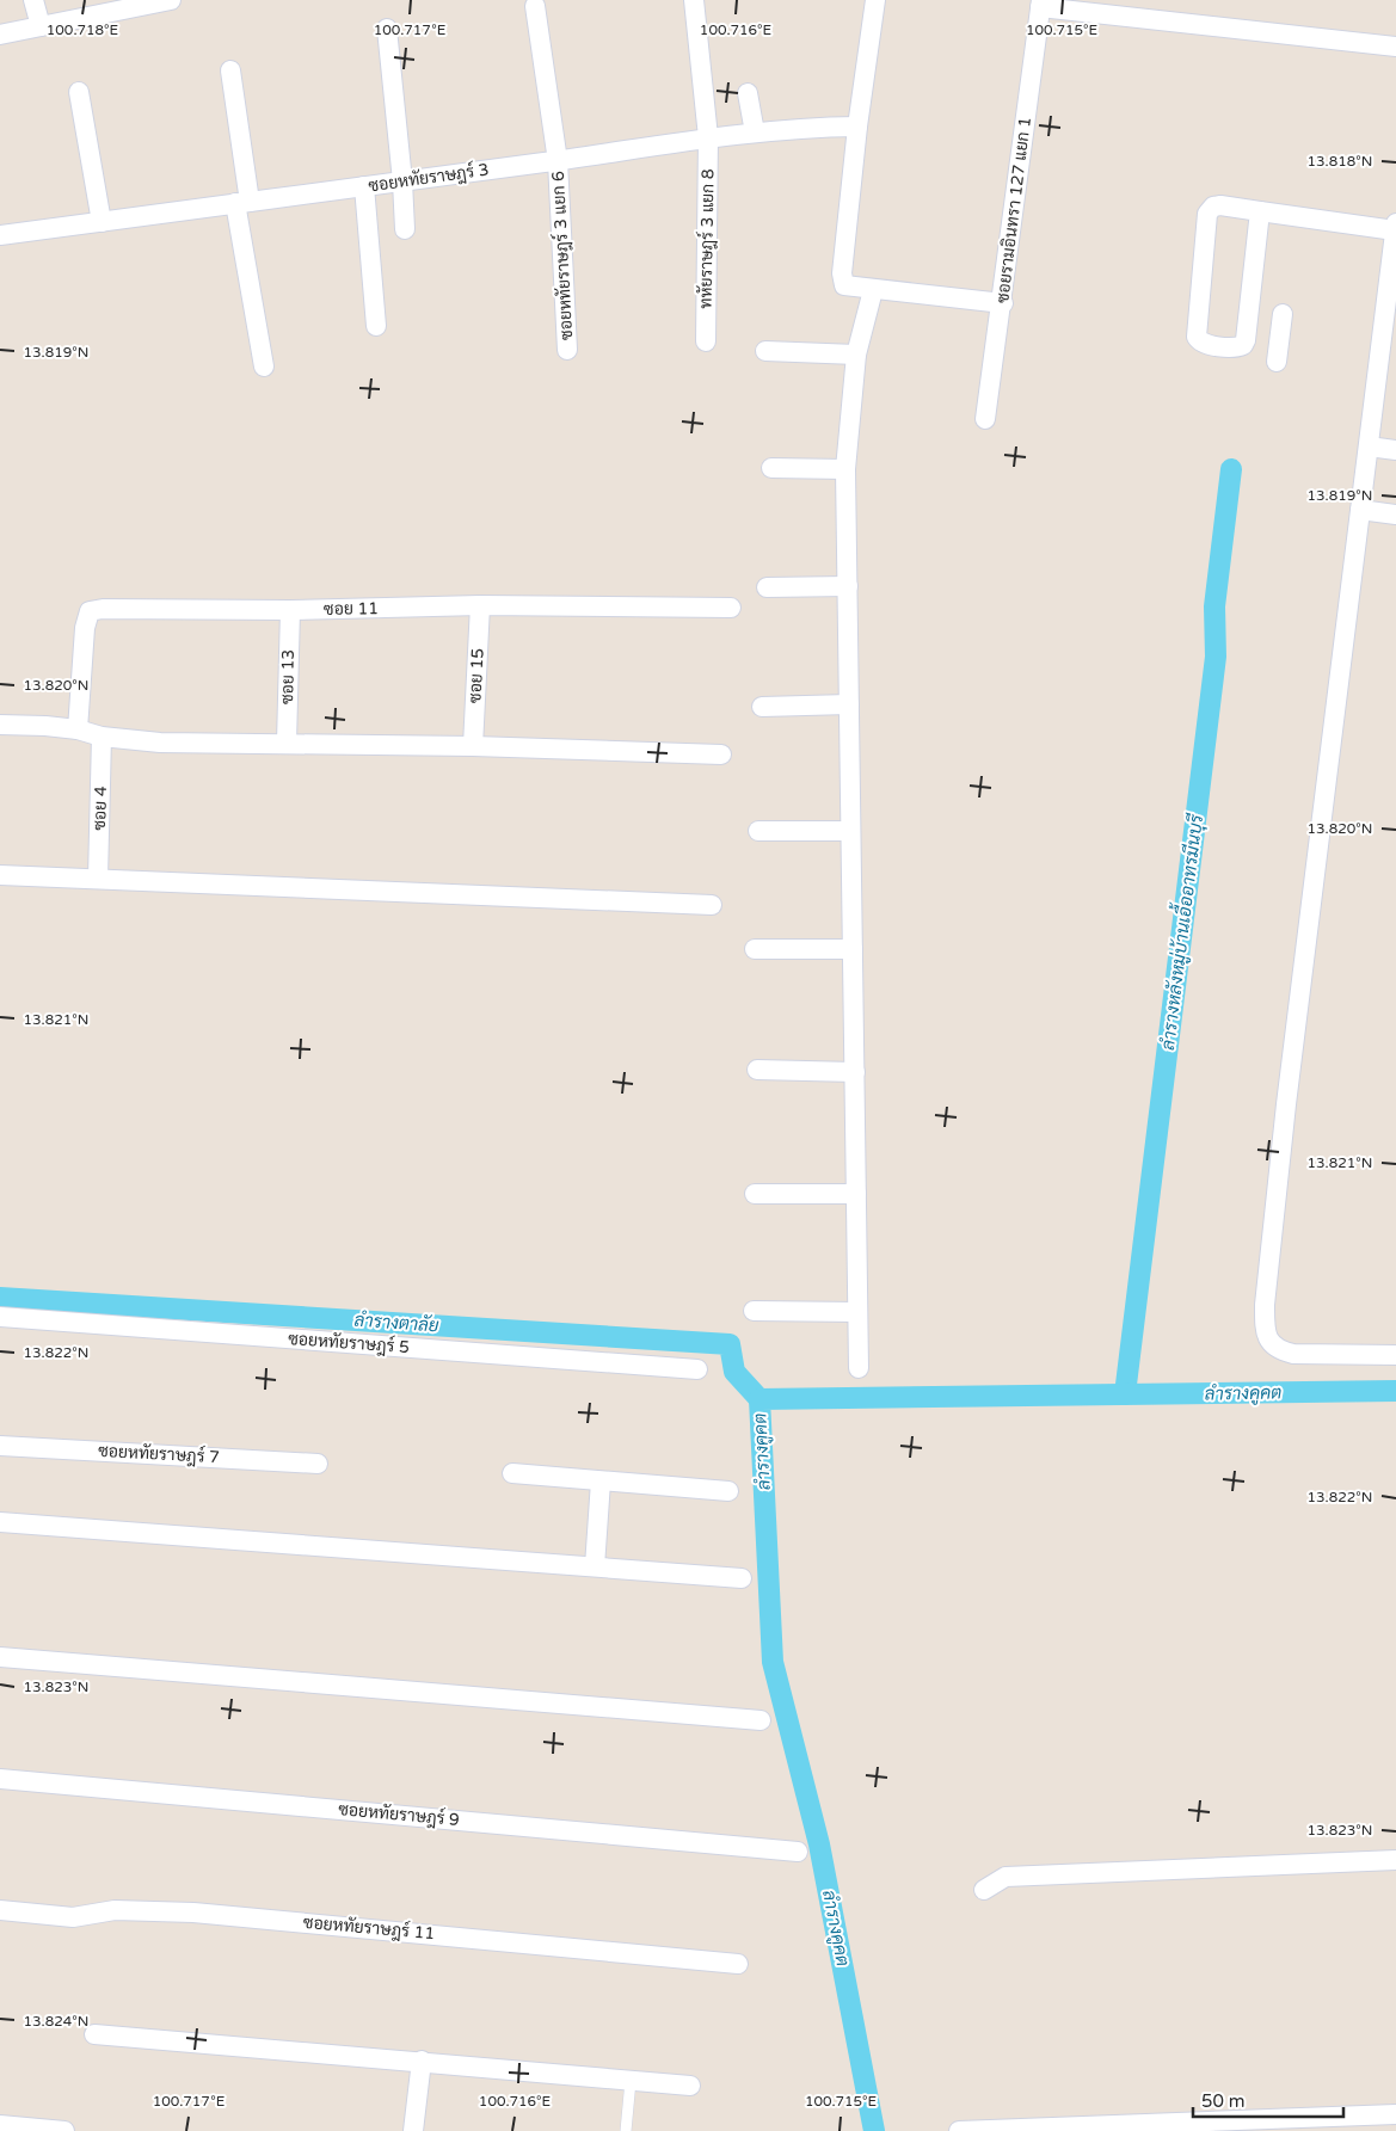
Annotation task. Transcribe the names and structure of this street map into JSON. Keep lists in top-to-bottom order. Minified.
{"streets":{"street":["ซอยหทัยราษฎร์ 3","ซอยรามอินทรา 127 แยก 1","ทหัยราษฎร์ 3 แยก 8","ซอยหทัยราษฎร์ 3 แยก 6","ซอย 11","ซอย 15","ซอย 13","ซอย 4","ซอยหทัยราษฎร์ 5","ซอยหทัยราษฎร์ 7","ซอยหทัยราษฎร์ 9","ซอยหทัยราษฎร์ 11"]},"crossings":[["ซอยหทัยราษฎร์ 3","ทหัยราษฎร์ 3 แยก 8"],["ซอยหทัยราษฎร์ 3","ซอยหทัยราษฎร์ 3 แยก 6"],["ซอย 11","ซอย 15"],["ซอย 11","ซอย 13"]],"water":["ลำรางหลังหมู่บ้านเอื้ออาทรมีนบุรี","ลำรางตาลัย","ลำรางคูคต"],"scale_bar":"50 m","coordinates":["100.718°E","100.717°E","100.716°E","100.715°E","13.818°N","13.819°N","13.820°N","13.821°N","13.822°N","13.823°N","13.824°N"]}
